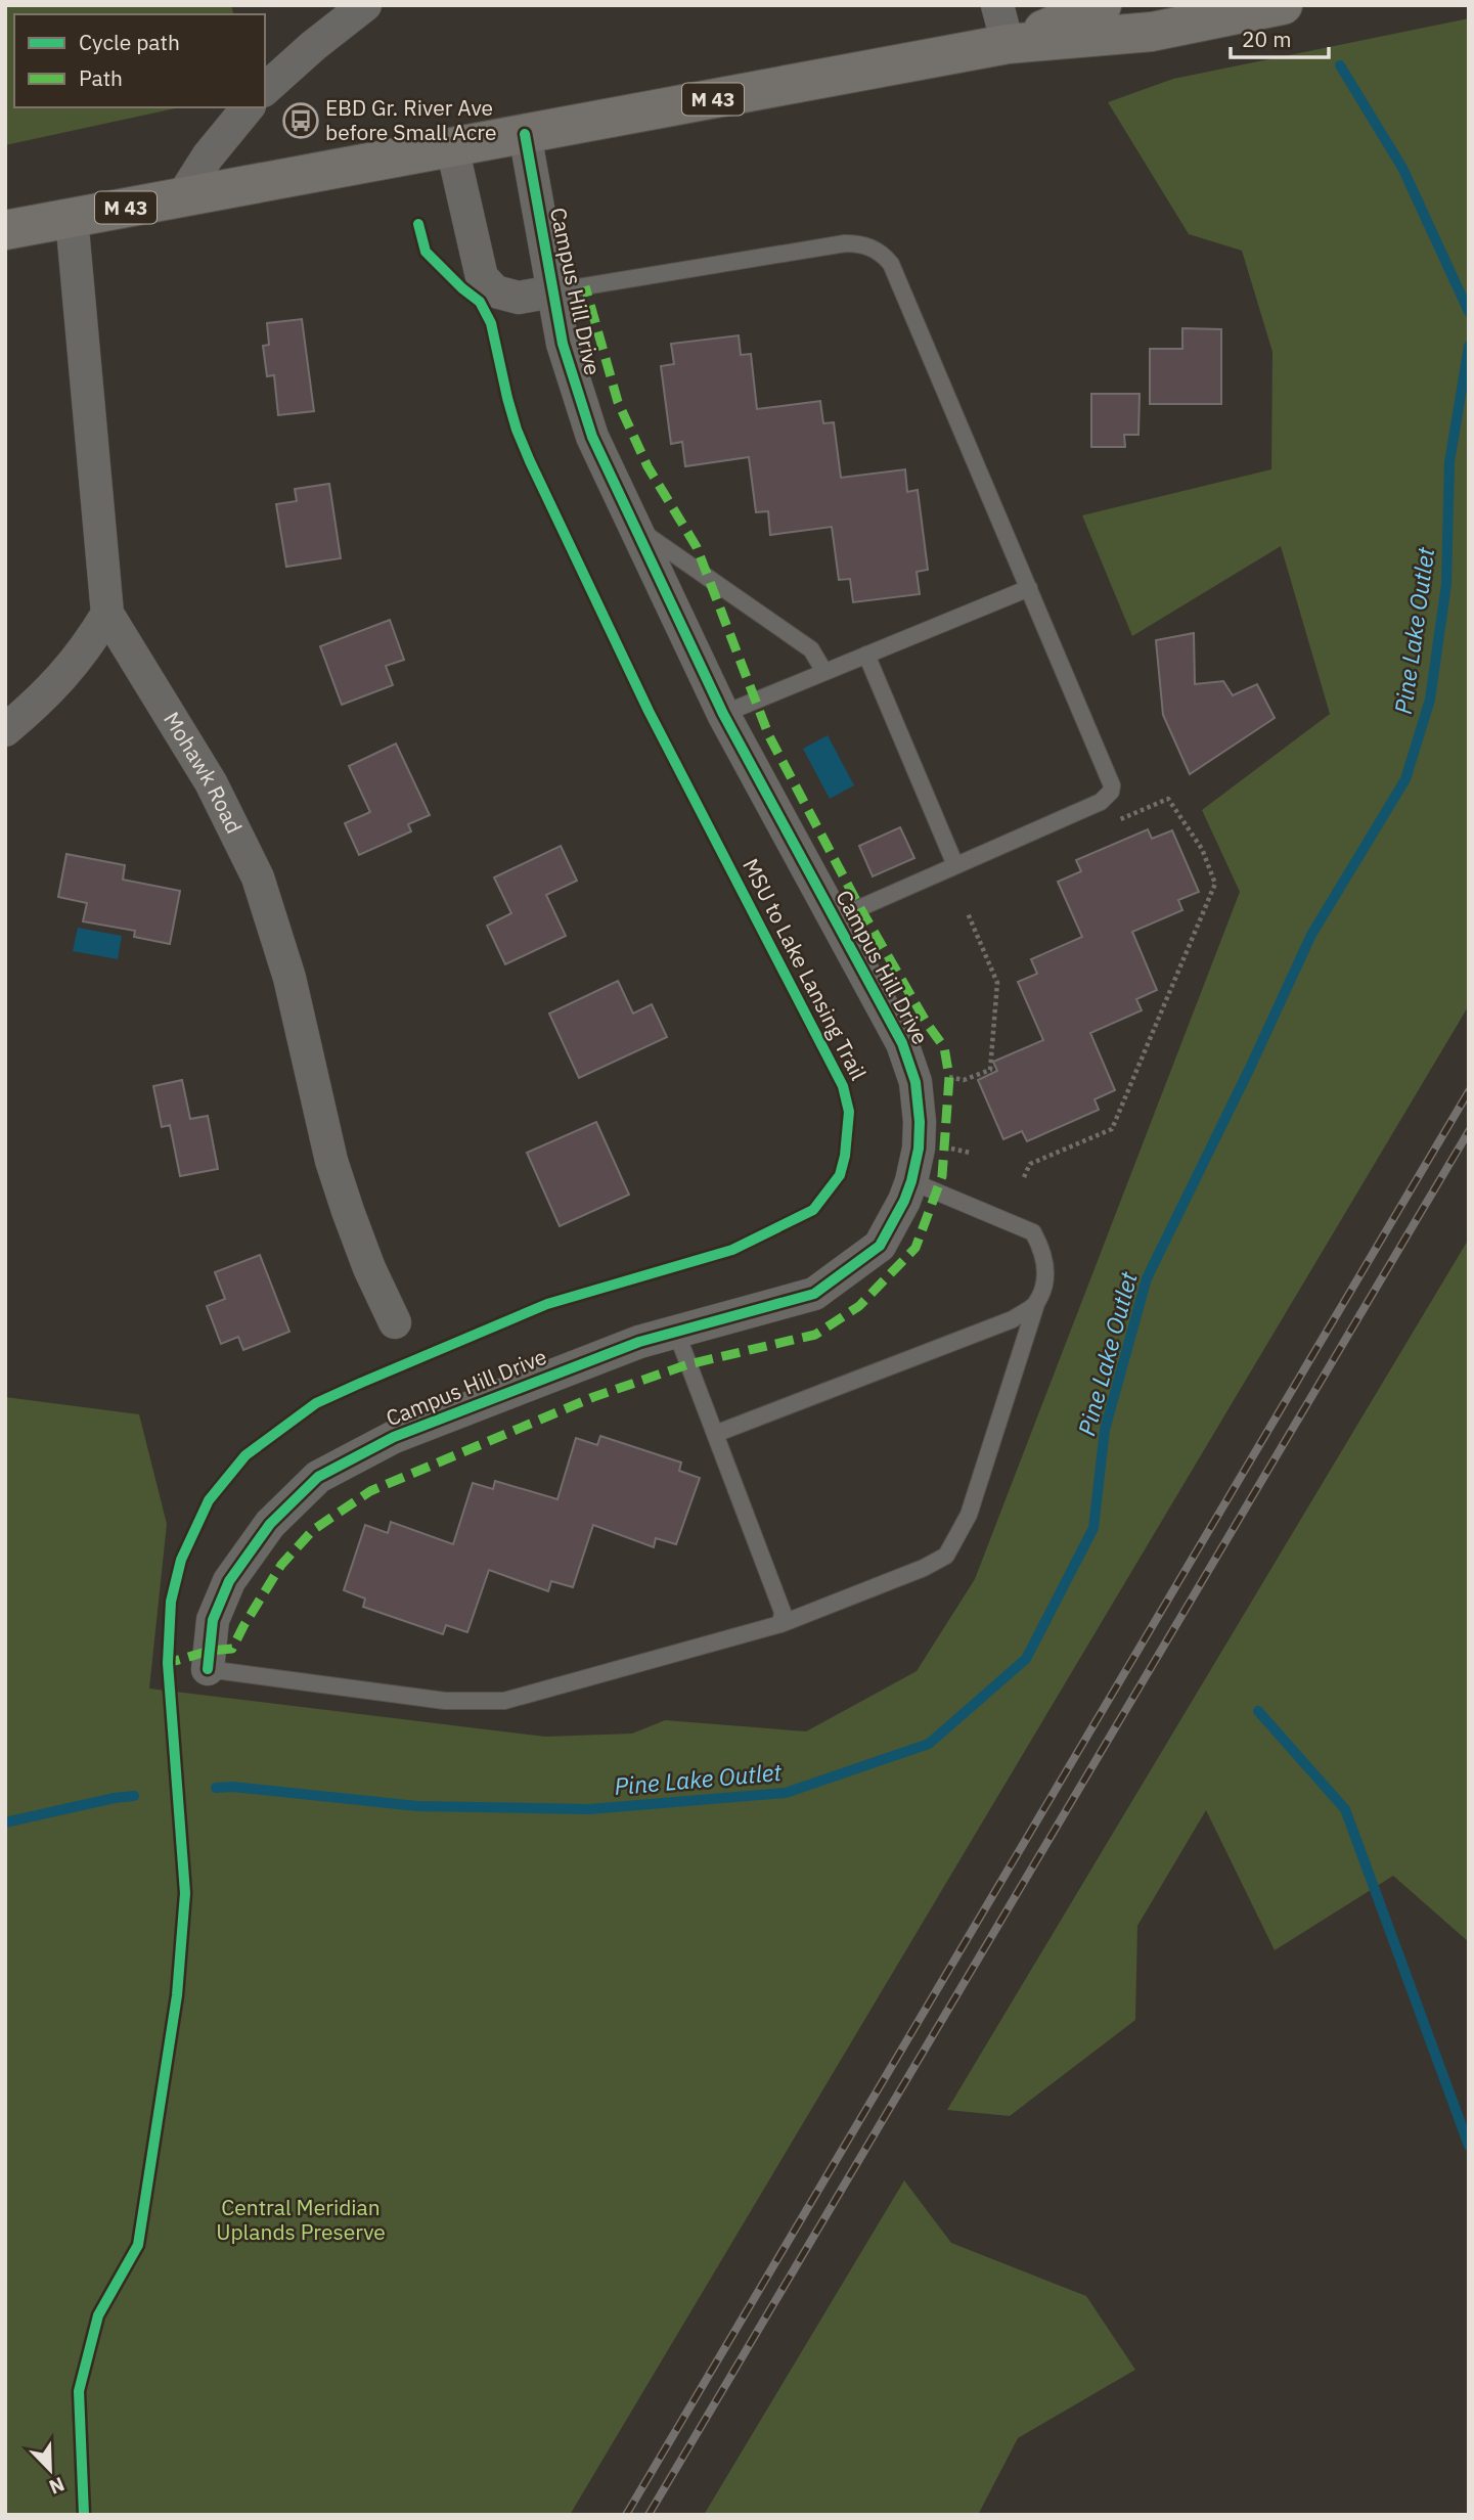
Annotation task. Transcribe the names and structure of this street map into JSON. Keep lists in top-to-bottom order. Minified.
{"streets":{"main road":["M 43"],"street":["Campus Hill Drive","Mohawk Road"],"cycle path":["MSU to Lake Lansing Trail"]},"crossings":[["M 43","Campus Hill Drive"],["M 43","Mohawk Road"]],"water":["Pine Lake Outlet"],"parks":["Central Meridian Uplands Preserve"],"places":{"bus stop":["EBD Gr. River Ave before Small Acre"]},"legend":["Cycle path","Path"],"scale_bar":"20 m","north":"bottom right"}
